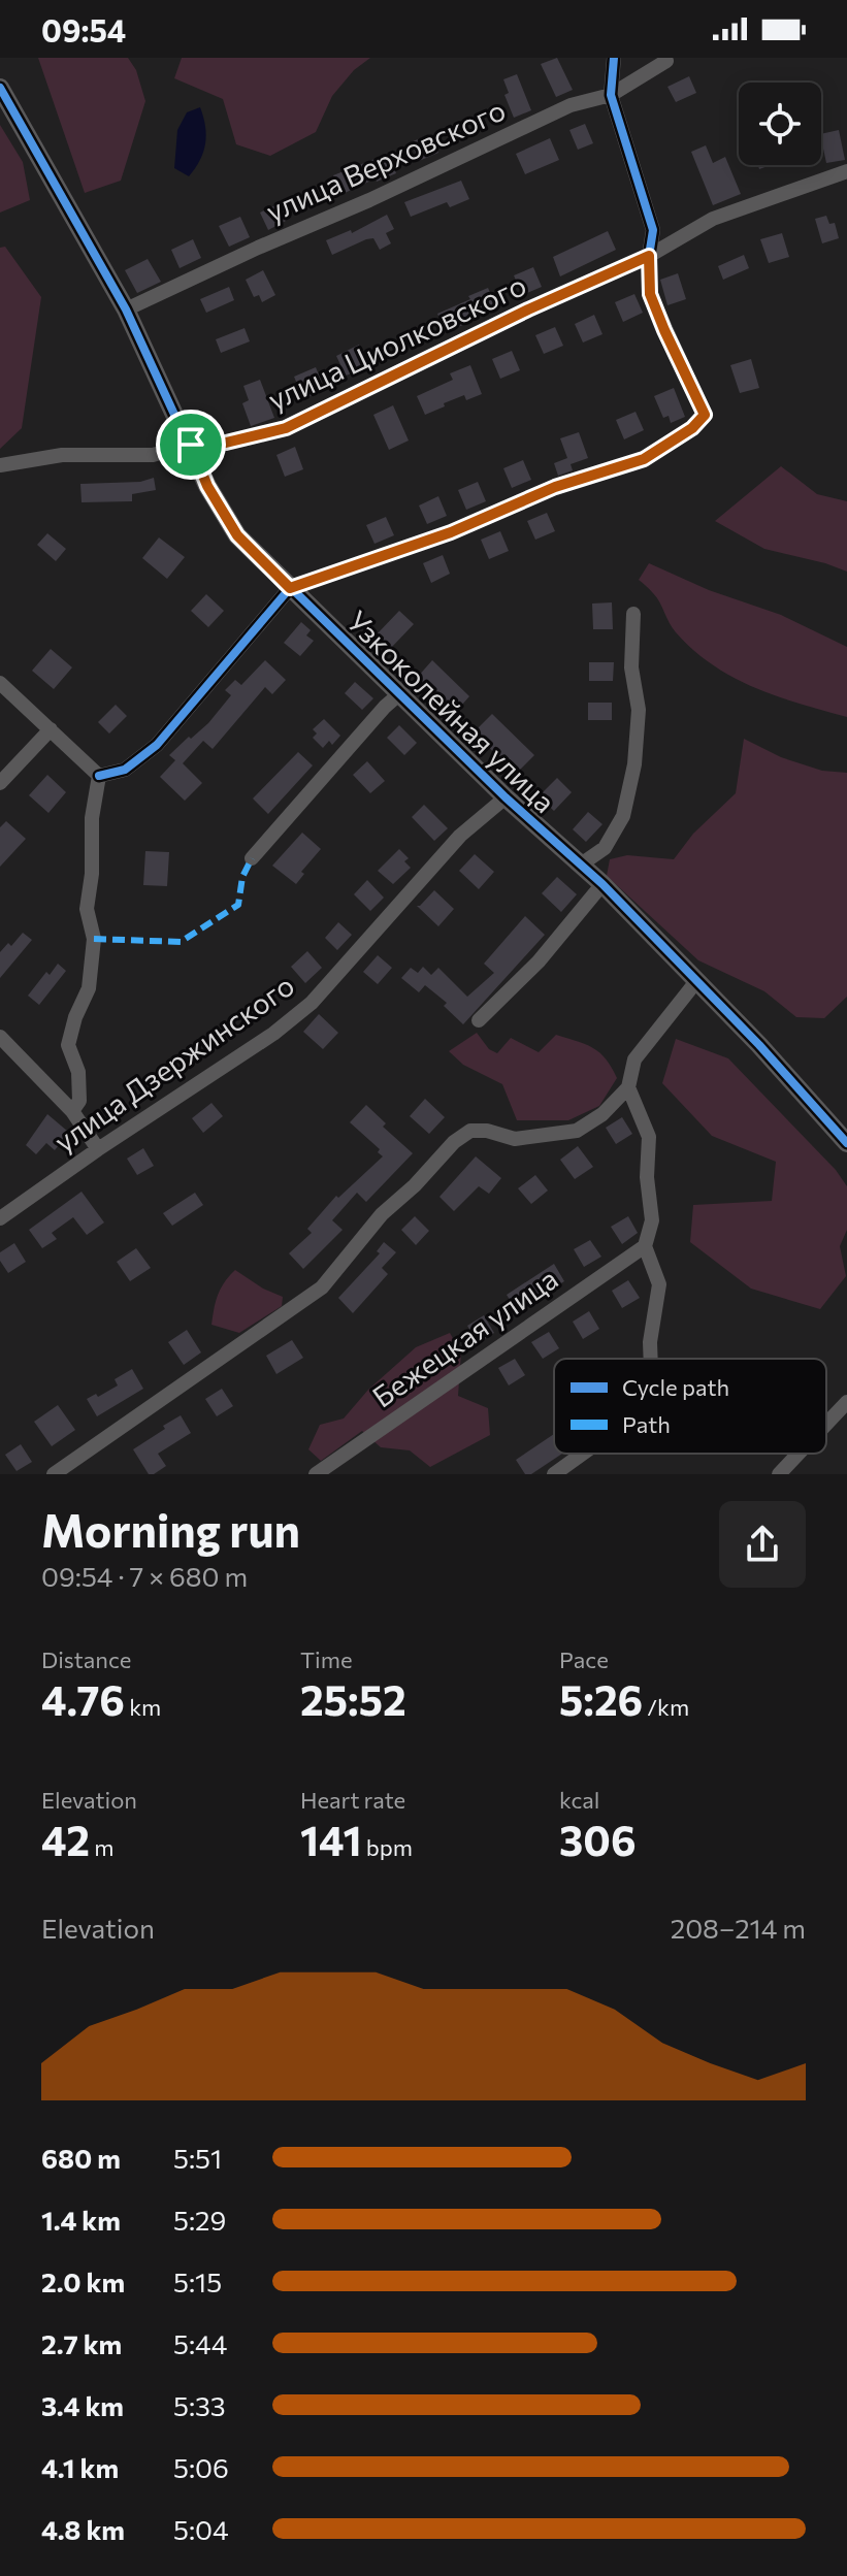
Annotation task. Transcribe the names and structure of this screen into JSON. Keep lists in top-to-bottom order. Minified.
{"streets":{"street":["улица Верховского","улица Циолковского","Узкоколейная улица","улица Дзержинского","Бежецкая улица"]},"crossings":[["улица Верховского","Узкоколейная улица"],["улица Циолковского","Узкоколейная улица"],["Узкоколейная улица","улица Дзержинского"]],"legend":["Cycle path","Path"],"page":{"status":"09:54","heading":["Morning run","09:54 · 7 × 680 m"],"stats":[["Distance","4.76 km"],["Time","25:52"],["Pace","5:26 /km"],["Elevation","42 m"],["Heart rate","141 bpm"],["kcal","306"]],"chart":["Elevation","208–214 m"],"list":[{"name":"680 m","note":"5:51"},{"name":"1.4 km","note":"5:29"},{"name":"2.0 km","note":"5:15"},{"name":"2.7 km","note":"5:44"},{"name":"3.4 km","note":"5:33"},{"name":"4.1 km","note":"5:06"},{"name":"4.8 km","note":"5:04"}]}}
